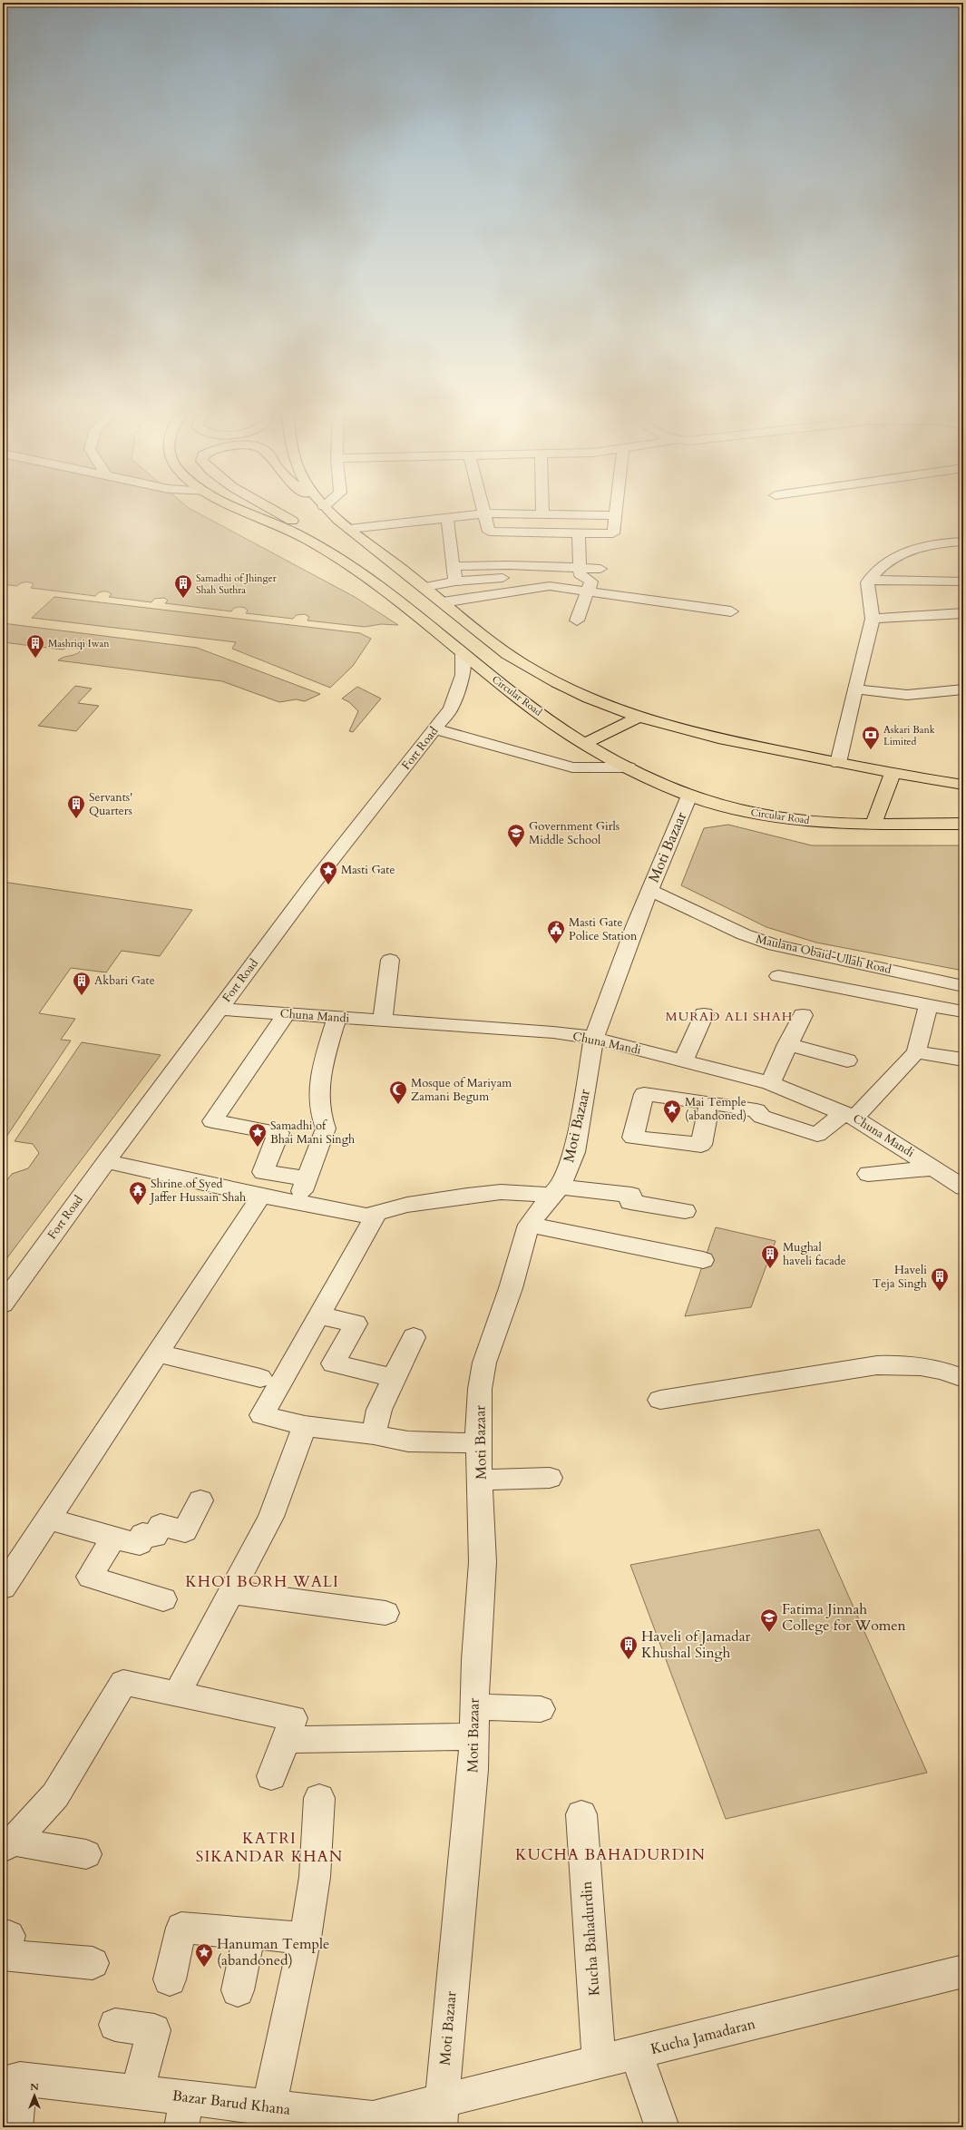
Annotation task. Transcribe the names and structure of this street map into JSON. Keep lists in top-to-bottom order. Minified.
{"streets":{"main road":["Circular Road"],"street":["Fort Road","Moti Bazaar","Maulana Obaid-Ullah Road","Chuna Mandi","Kucha Bahadurdin","Kucha Jamadaran","Bazar Barud Khana"]},"crossings":[["Circular Road","Fort Road"],["Circular Road","Moti Bazaar"],["Fort Road","Chuna Mandi"],["Moti Bazaar","Maulana Obaid-Ullah Road"],["Moti Bazaar","Chuna Mandi"],["Moti Bazaar","Kucha Jamadaran"],["Moti Bazaar","Bazar Barud Khana"],["Kucha Bahadurdin","Kucha Jamadaran"],["Kucha Jamadaran","Bazar Barud Khana"]],"districts":["MURAD ALI SHAH","KHOI BORH WALI","KATRI SIKANDAR KHAN","KUCHA BAHADURDIN"],"places":{"building":["Samadhi of Jhinger Shah Suthra","Mashriqi Iwan","Servants' Quarters","Akbari Gate","Mughal haveli facade","Haveli Teja Singh","Haveli of Jamadar Khushal Singh"],"bank":["Askari Bank Limited"],"school or university":["Government Girls Middle School","Fatima Jinnah College for Women"],"place":["Masti Gate","Mai Temple (abandoned)","Samadhi of Bhai Mani Singh","Hanuman Temple (abandoned)"],"public building":["Masti Gate Police Station"],"mosque":["Mosque of Mariyam Zamani Begum"],"temple":["Shrine of Syed Jaffer Hussain Shah"]},"north":"top"}
